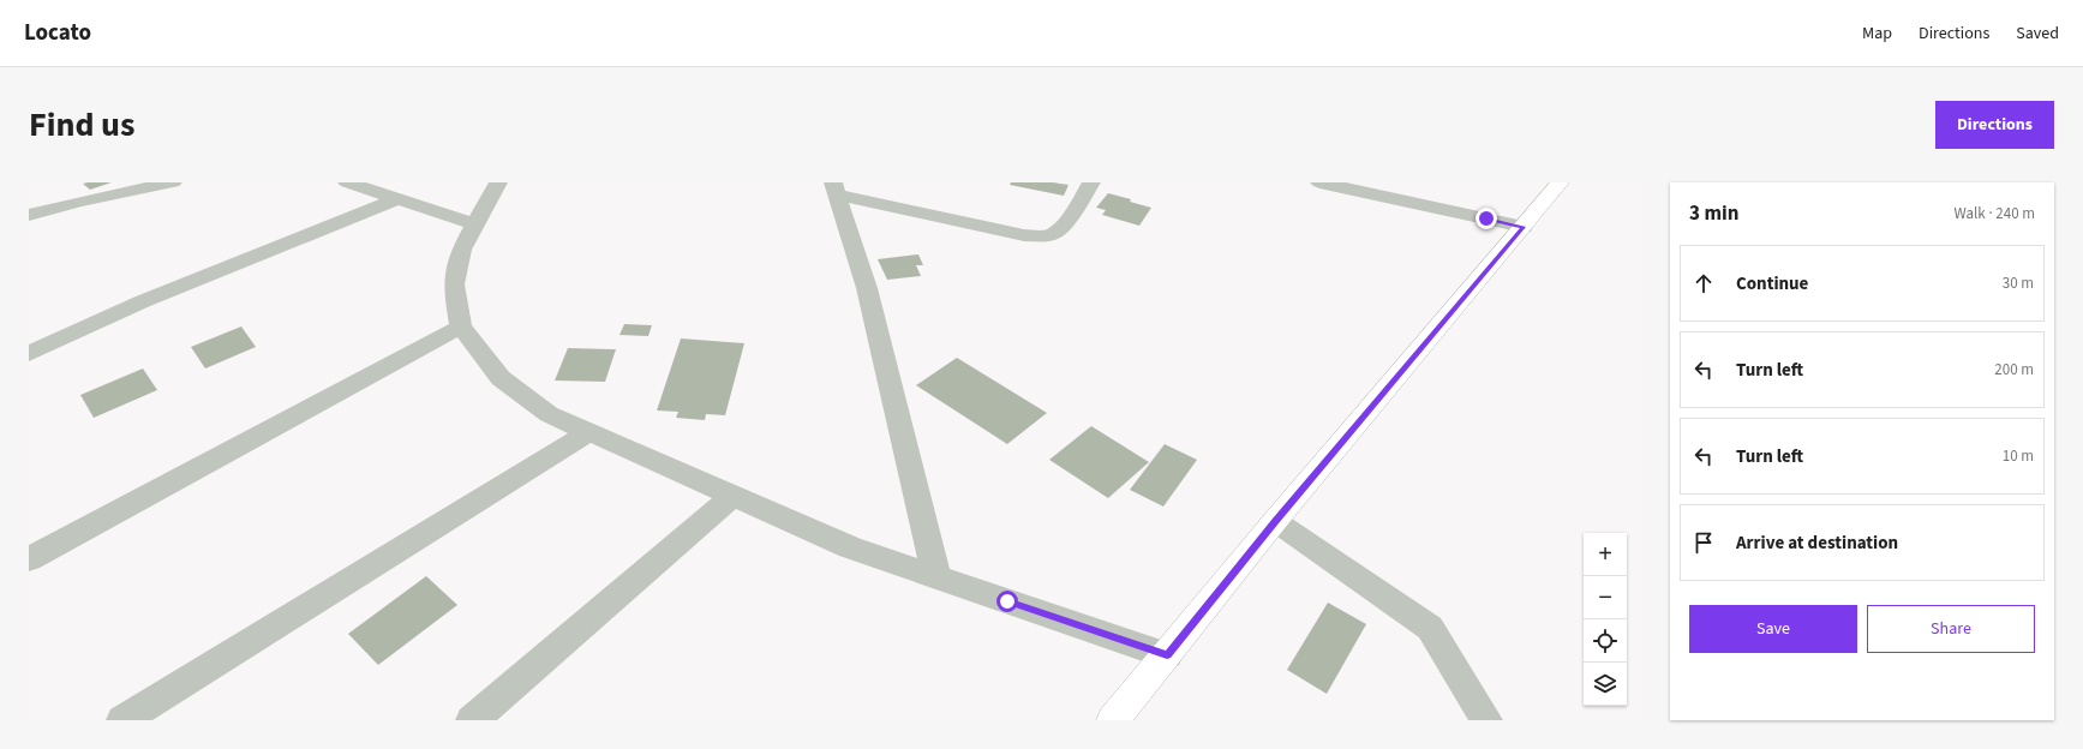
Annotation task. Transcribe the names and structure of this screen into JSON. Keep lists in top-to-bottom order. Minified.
{"page":{"header":"Locato","nav":["Map","Directions","Saved"],"title":"Find us","buttons":["Directions",["Save","Share"]],"heading":["3 min","Walk · 240 m"],"list":[["Continue","30 m"],["Turn left","200 m"],["Turn left","10 m"],"Arrive at destination"],"map_buttons":["+","−"]}}
